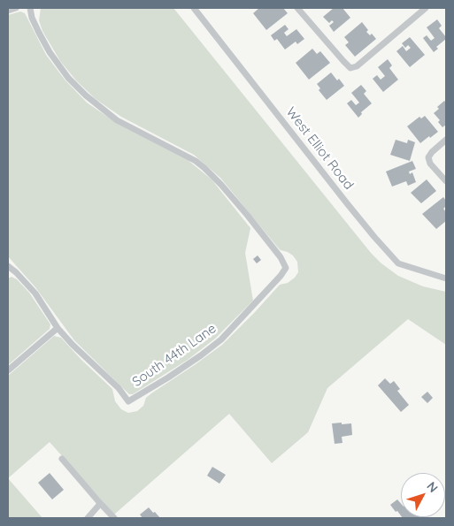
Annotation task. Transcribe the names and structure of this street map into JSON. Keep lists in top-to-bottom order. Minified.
{"streets":{"street":["West Elliot Road","South 44th Lane"]},"north":"top right"}
